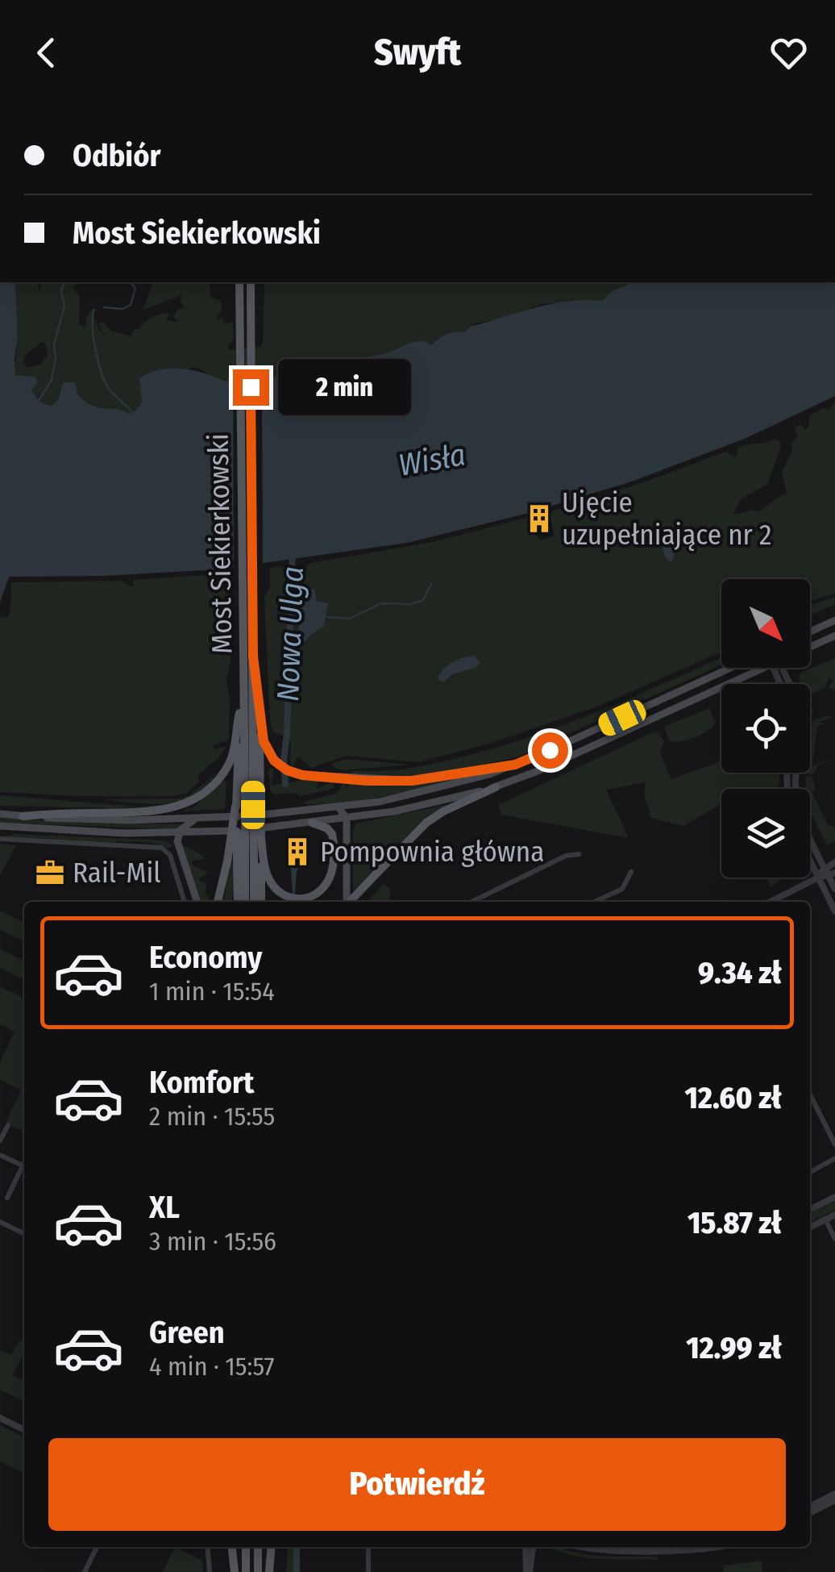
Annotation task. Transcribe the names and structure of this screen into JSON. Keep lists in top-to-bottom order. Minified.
{"streets":{"main road":["Most Siekierkowski"]},"water":["Wisła","Nowa Ulga"],"places":{"building":["Ujęcie uzupełniające nr 2","Pompownia główna"],"office":["Rail-Mil"]},"north":"bottom right","page":{"header":"Swyft","banner":["Odbiór","Most Siekierkowski"],"bubble":"2 min","list":[{"name":"Economy","note":"1 min · 15:54","value":"9.34 zł"},{"name":"Komfort","note":"2 min · 15:55","value":"12.60 zł"},{"name":"XL","note":"3 min · 15:56","value":"15.87 zł"},{"name":"Green","note":"4 min · 15:57","value":"12.99 zł"}],"buttons":"Potwierdź"}}
